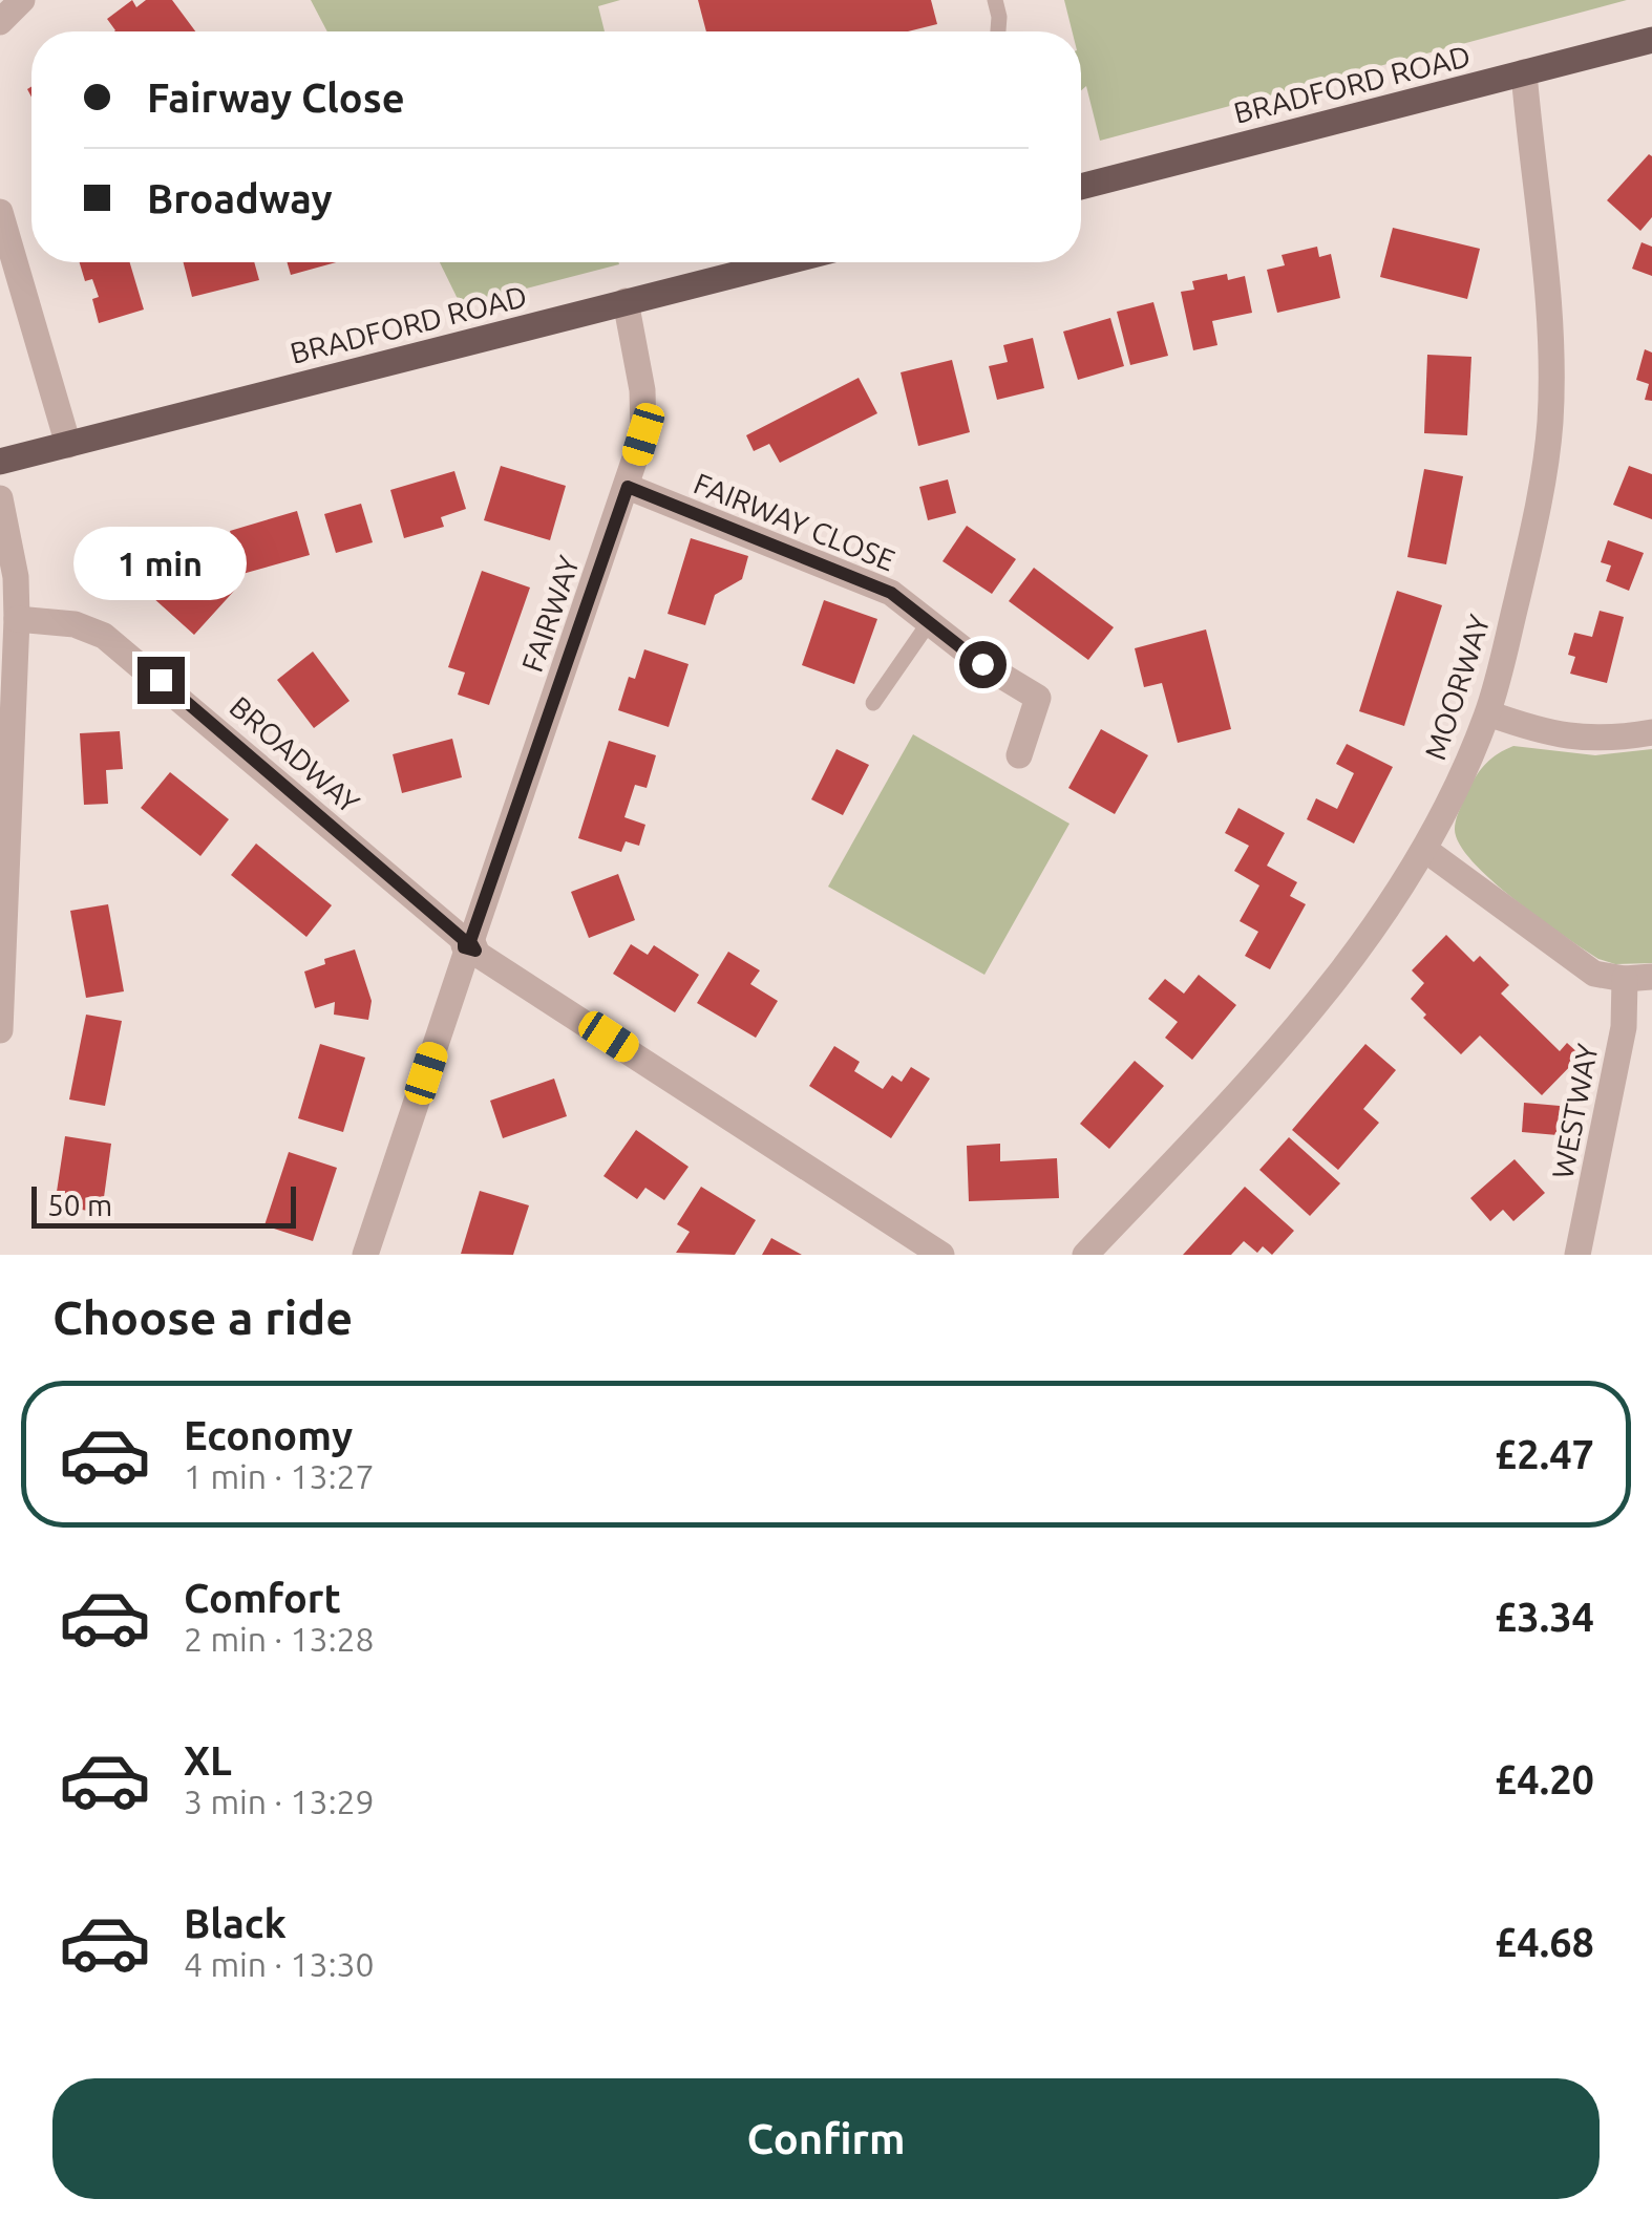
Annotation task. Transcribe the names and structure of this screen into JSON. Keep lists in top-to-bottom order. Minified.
{"streets":{"main road":["BRADFORD ROAD"],"street":["FAIRWAY CLOSE","FAIRWAY","MOORWAY","BROADWAY","WESTWAY"]},"crossings":[["BRADFORD ROAD","FAIRWAY"],["BRADFORD ROAD","MOORWAY"],["FAIRWAY CLOSE","FAIRWAY"],["FAIRWAY","BROADWAY"]],"scale_bar":"50 m","page":{"banner":["Fairway Close","Broadway"],"bubble":"1 min","scale":"50 m","heading":"Choose a ride","list":[{"name":"Economy","note":"1 min · 13:27","value":"£2.47"},{"name":"Comfort","note":"2 min · 13:28","value":"£3.34"},{"name":"XL","note":"3 min · 13:29","value":"£4.20"},{"name":"Black","note":"4 min · 13:30","value":"£4.68"}],"buttons":"Confirm"}}
